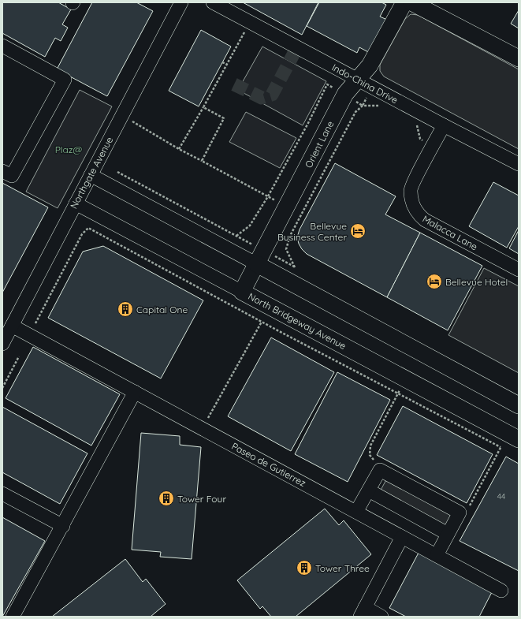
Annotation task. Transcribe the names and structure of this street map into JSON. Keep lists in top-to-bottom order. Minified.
{"streets":{"main road":["Orient Lane","North Bridgeway Avenue"],"street":["Indo-China Drive","Northgate Avenue","Malacca Lane","Paseo de Gutierrez"]},"crossings":[["Indo-China Drive","Orient Lane"],["Indo-China Drive","Malacca Lane"],["Orient Lane","North Bridgeway Avenue"],["Northgate Avenue","North Bridgeway Avenue"],["Northgate Avenue","Paseo de Gutierrez"]],"parks":["Plaz@"],"places":{"hotel":["Bellevue Business Center","Bellevue Hotel"],"building":["Capital One","Tower Four","Tower Three"]},"house_numbers":["44"]}
